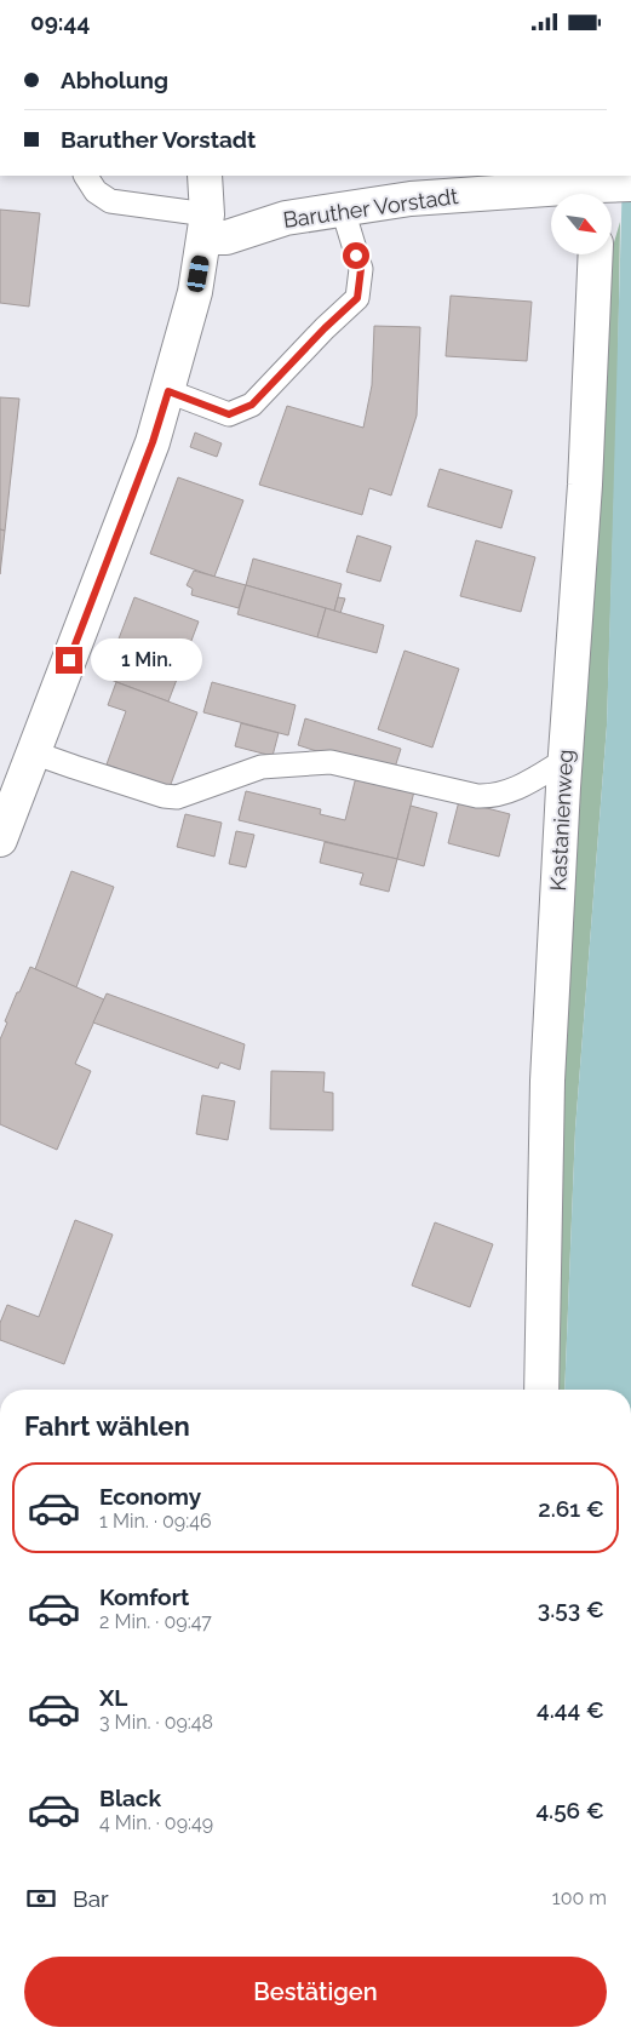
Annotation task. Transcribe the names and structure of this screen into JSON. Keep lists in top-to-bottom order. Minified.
{"streets":{"street":["Baruther Vorstadt","Kastanienweg"]},"north":"bottom right","page":{"status":"09:44","banner":["Abholung","Baruther Vorstadt"],"bubble":"1 Min.","heading":"Fahrt wählen","list":[{"name":"Economy","note":"1 Min. · 09:46","value":"2.61 €"},{"name":"Komfort","note":"2 Min. · 09:47","value":"3.53 €"},{"name":"XL","note":"3 Min. · 09:48","value":"4.44 €"},{"name":"Black","note":"4 Min. · 09:49","value":"4.56 €"}],"pay":["Bar","100 m"],"buttons":"Bestätigen"}}
